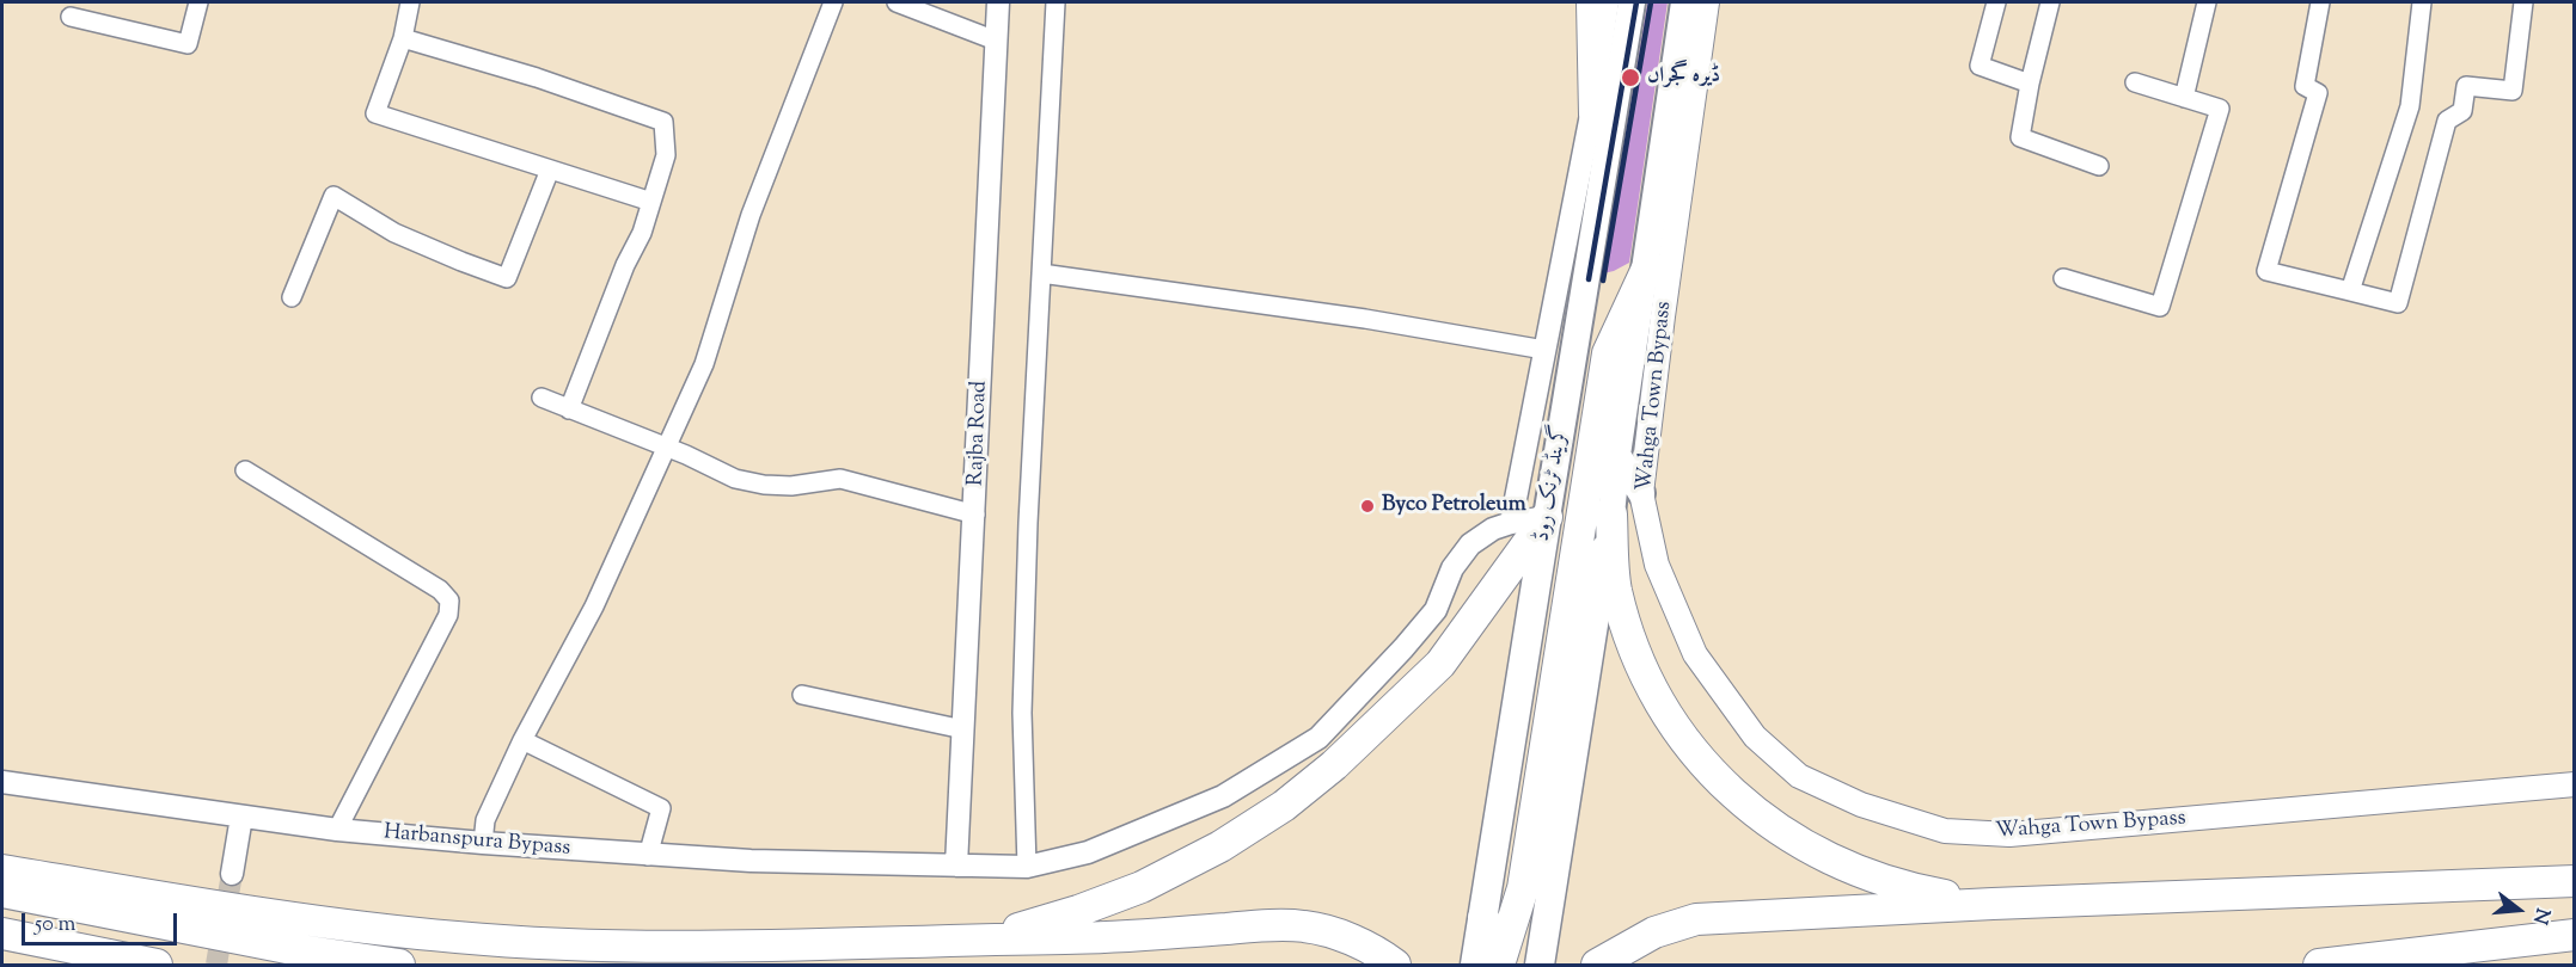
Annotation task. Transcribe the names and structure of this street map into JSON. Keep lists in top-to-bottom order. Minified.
{"streets":{"highway":["گرینڈ ٹرنک روڈ"],"main road":["Wahga Town Bypass"],"street":["Rajba Road","Harbanspura Bypass"]},"crossings":[["Rajba Road","Harbanspura Bypass"],["گرینڈ ٹرنک روڈ","Harbanspura Bypass"]],"places":["ڈیرہ گجراں","Byco Petroleum"],"scale_bar":"50 m","north":"right"}
